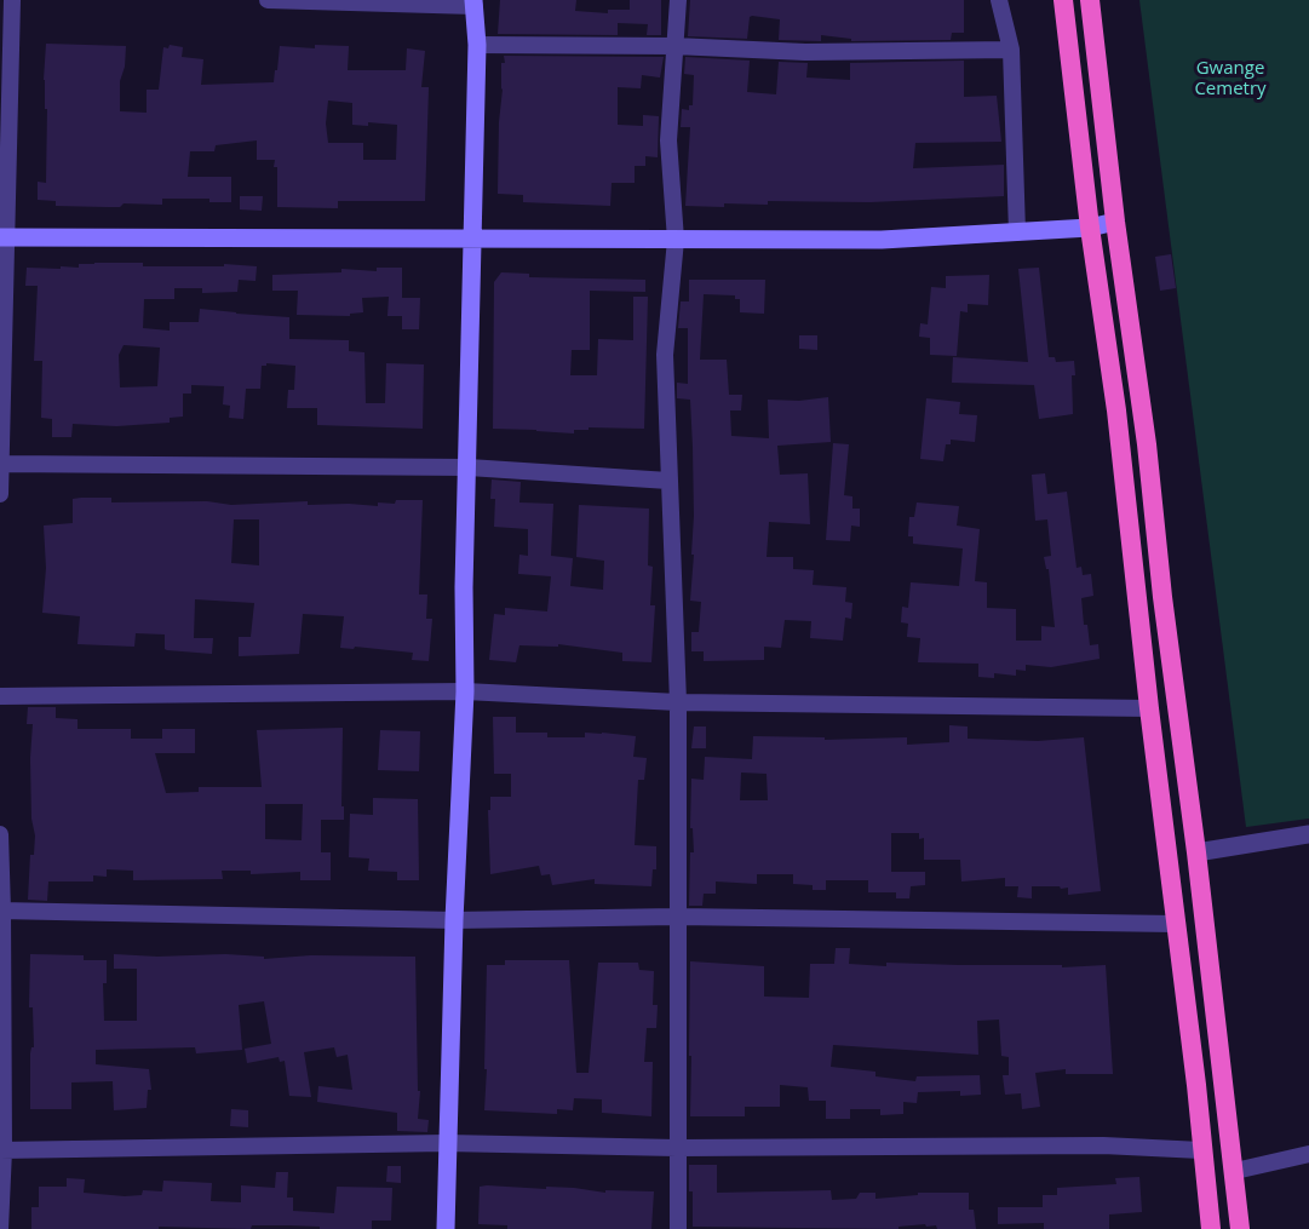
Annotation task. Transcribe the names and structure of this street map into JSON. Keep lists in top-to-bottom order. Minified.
{"parks":["Gwange Cemetry"]}
